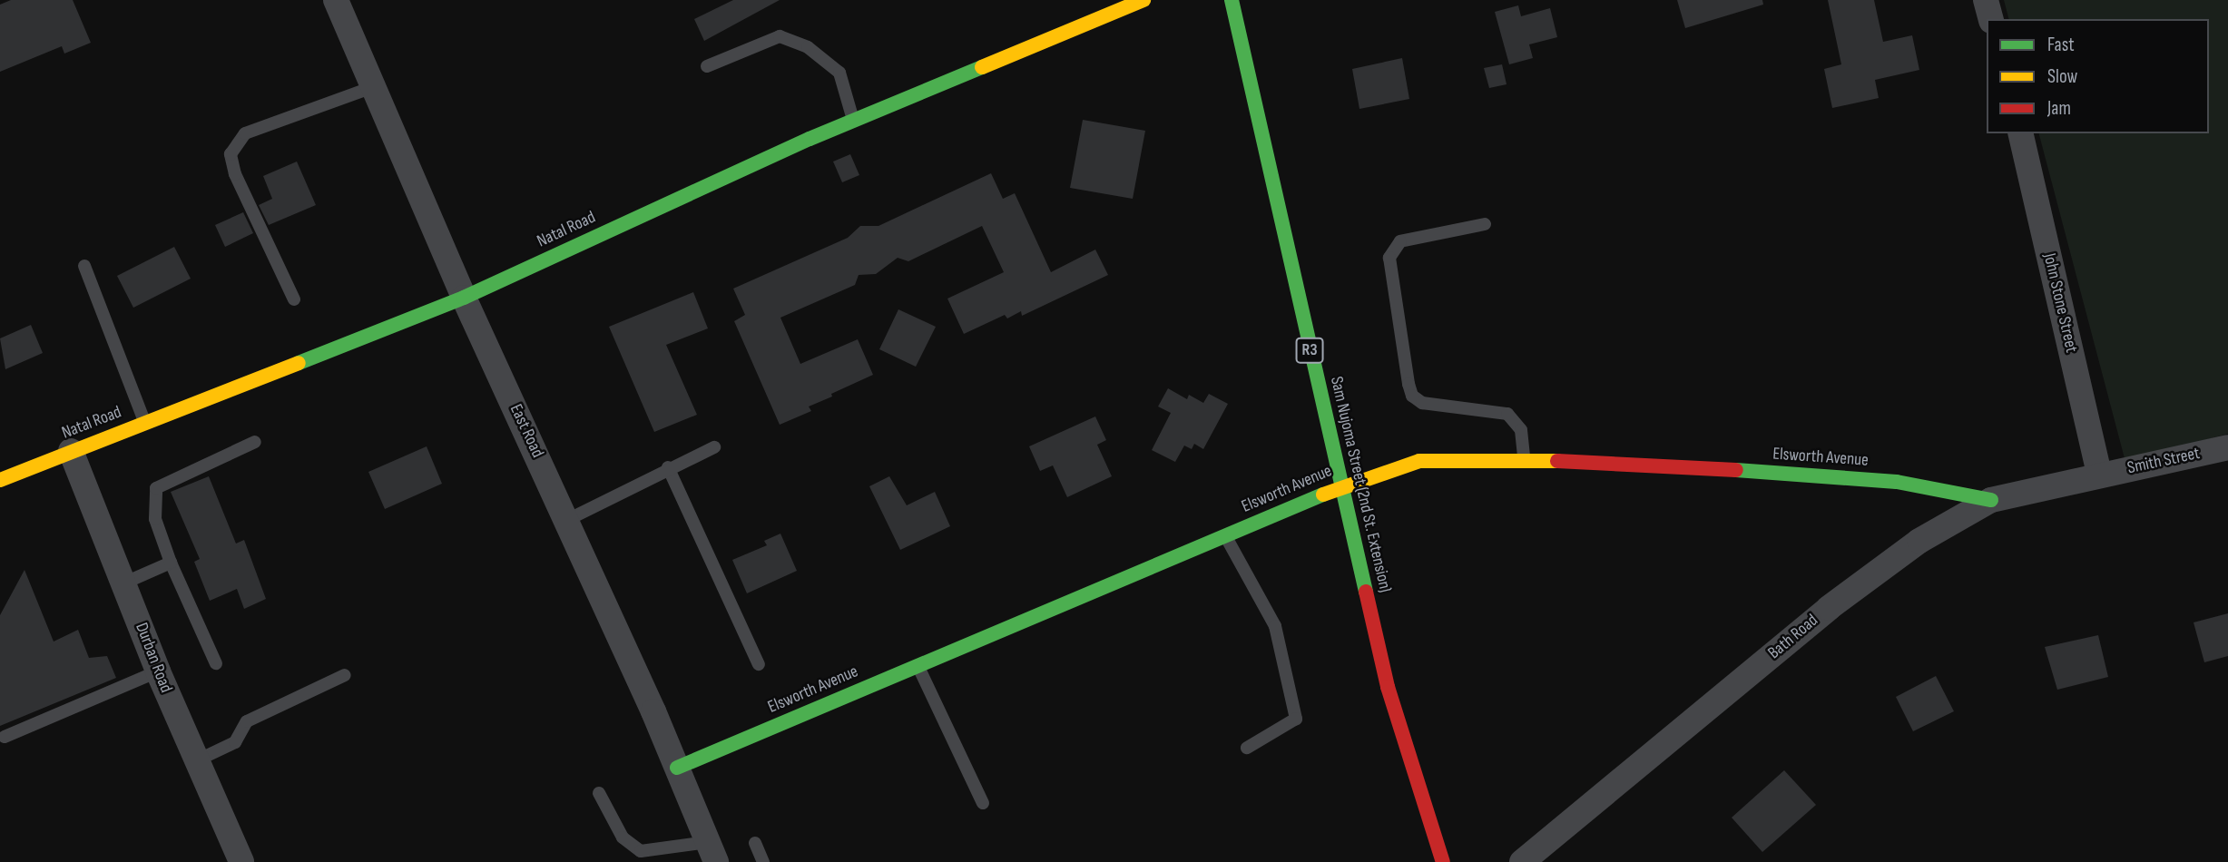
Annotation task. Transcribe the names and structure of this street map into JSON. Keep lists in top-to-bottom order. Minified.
{"streets":{"main road":["Natal Road","R3","Elsworth Avenue","Sam Nujoma Street (2nd St. Extension)"],"street":["John Stone Street","East Road","Smith Street","Bath Road","Durban Road"]},"crossings":[["Natal Road","East Road"],["Natal Road","Durban Road"],["John Stone Street","Smith Street"],["John Stone Street","Bath Road"],["East Road","Elsworth Avenue"],["Elsworth Avenue","Sam Nujoma Street (2nd St. Extension)"],["Elsworth Avenue","Bath Road"],["Smith Street","Bath Road"]],"legend":["Fast","Slow","Jam"]}
